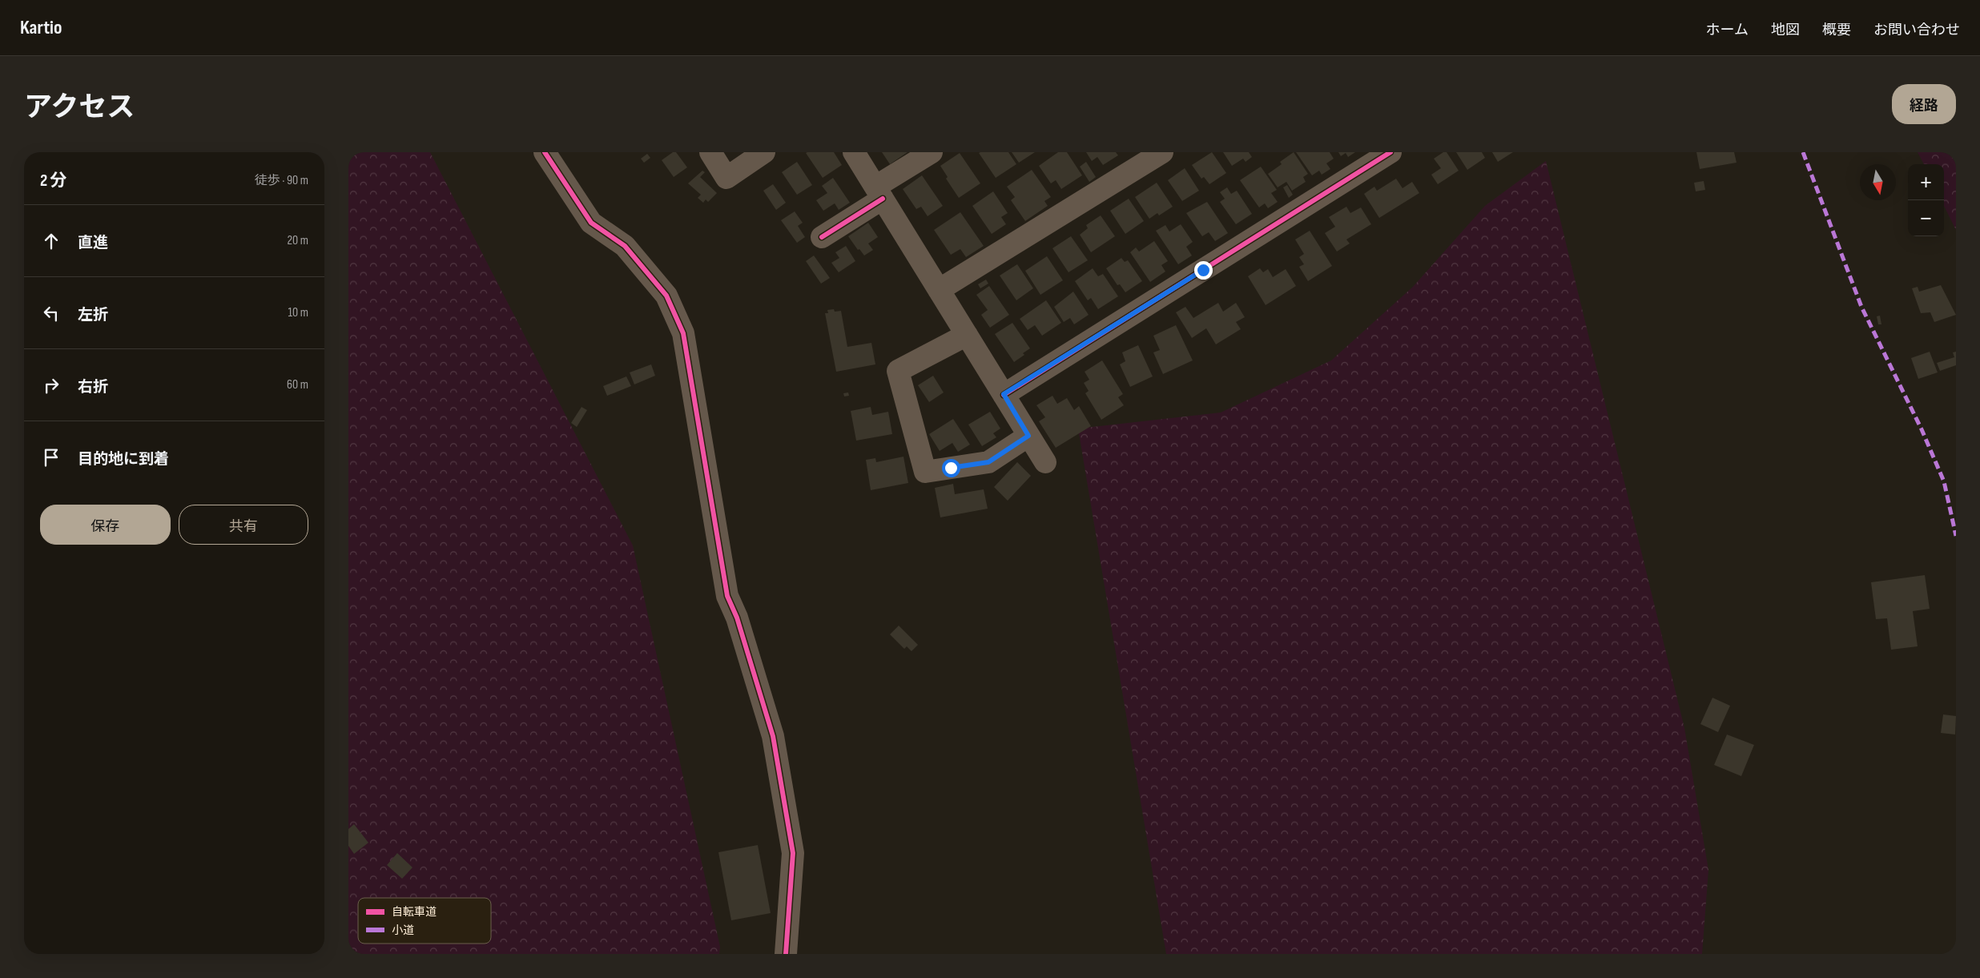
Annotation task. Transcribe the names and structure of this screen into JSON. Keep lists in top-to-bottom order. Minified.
{"legend":["自転車道","小道"],"north":"bottom","page":{"header":"Kartio","nav":["ホーム","地図","概要","お問い合わせ"],"title":"アクセス","buttons":["経路",["保存","共有"]],"heading":["2 分","徒歩 · 90 m"],"map_buttons":["+","−"],"list":[["直進","20 m"],["左折","10 m"],["右折","60 m"],"目的地に到着"]}}
